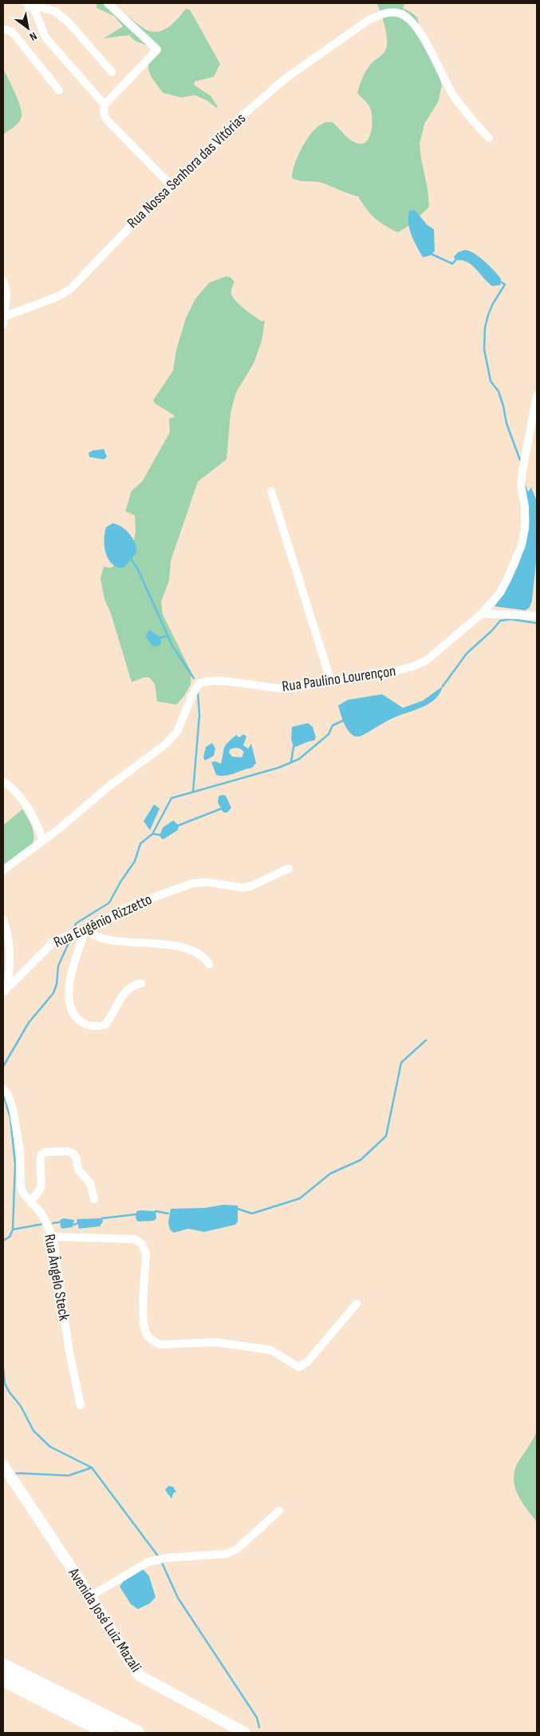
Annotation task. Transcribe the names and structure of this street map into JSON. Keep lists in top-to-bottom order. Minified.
{"streets":{"main road":["Avenida José Luiz Mazali"],"street":["Rua Nossa Senhora das Vitórias","Rua Paulino Lourençon","Rua Eugênio Rizzetto","Rua Ângelo Steck"]},"north":"bottom right"}
